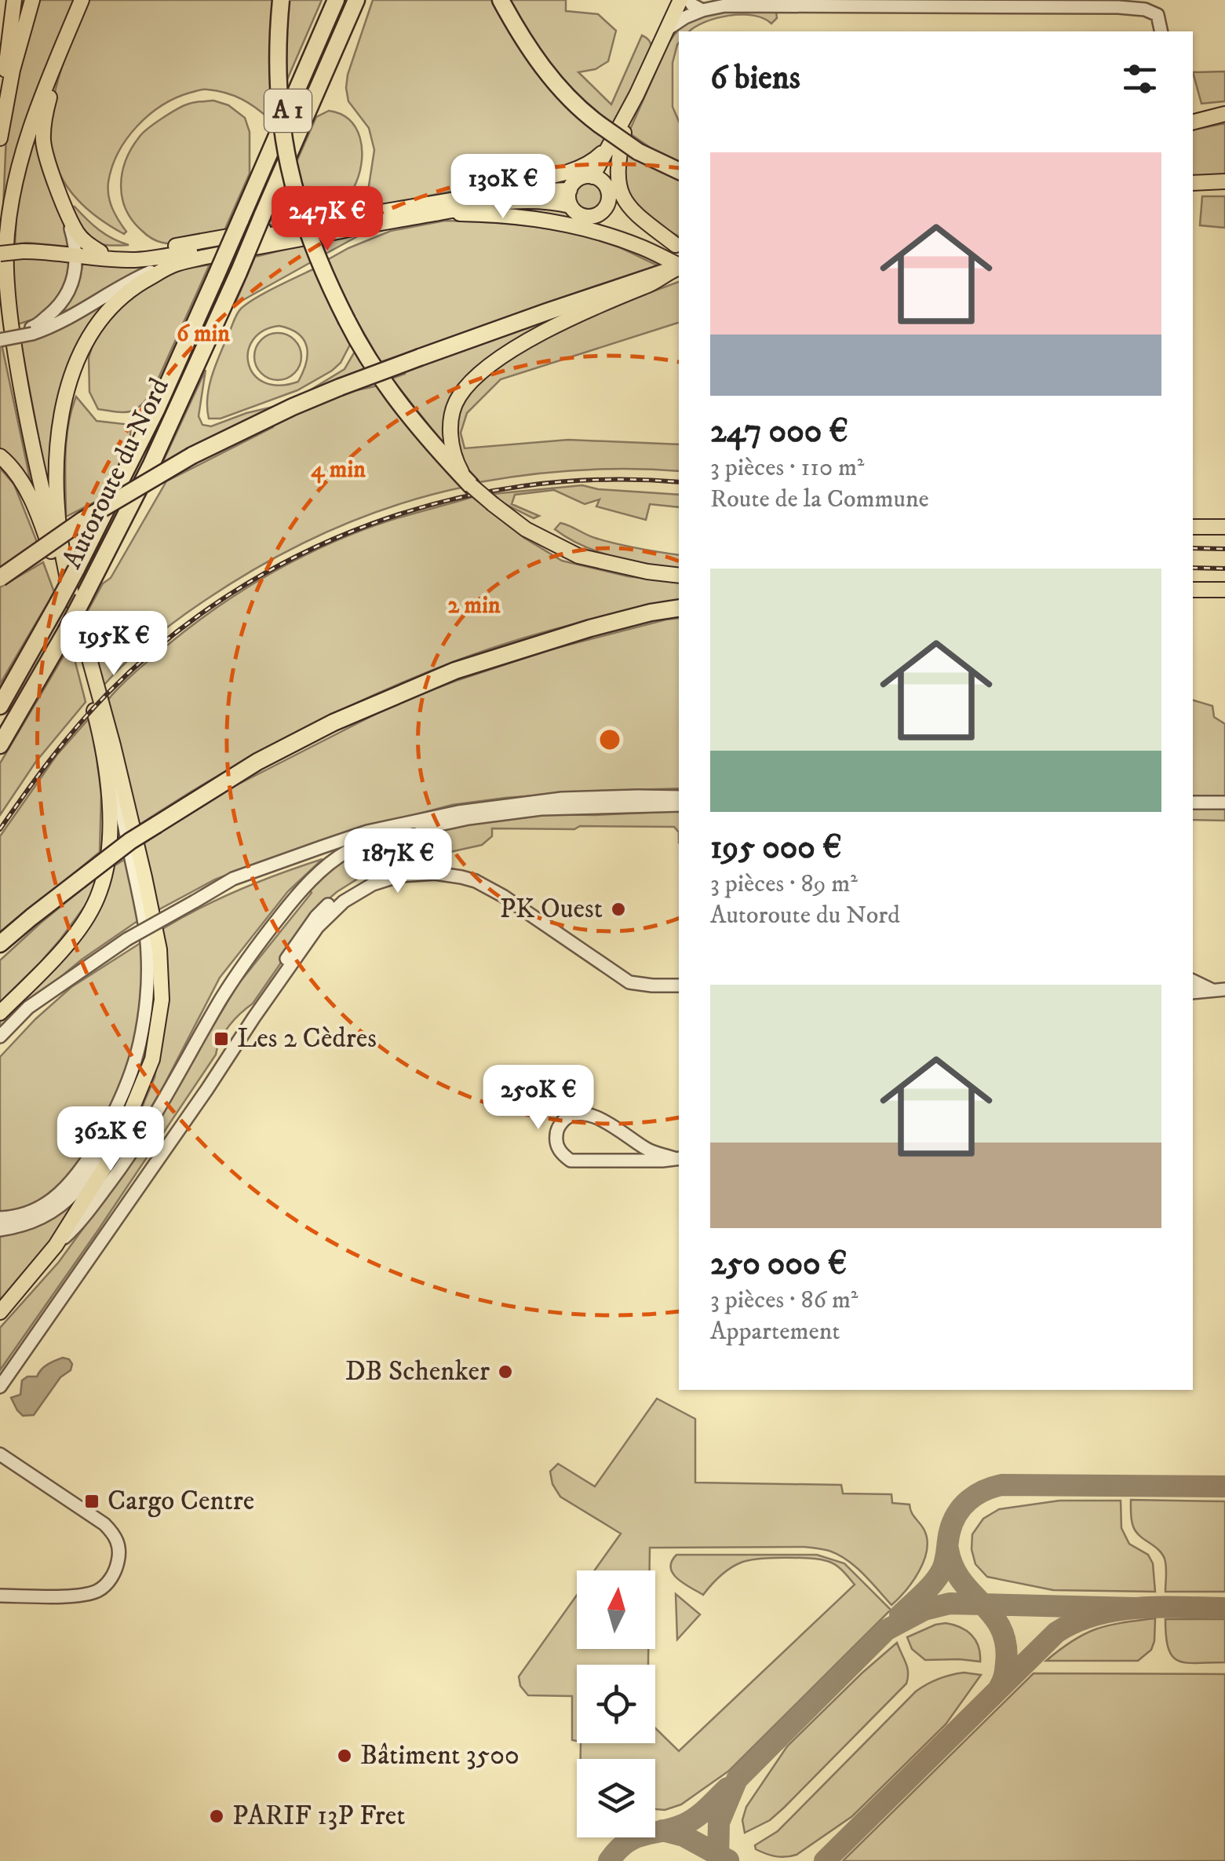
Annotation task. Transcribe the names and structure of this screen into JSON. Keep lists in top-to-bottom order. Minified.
{"streets":{"highway":["A 1","Autoroute du Nord"]},"places":{"other":["PK Ouest","DB Schenker","Bâtiment 3500","PARIF 13P Fret"],"transit":["Les 2 Cèdres","Cargo Centre"]},"north":"top","page":{"heading":"6 biens","list":[{"name":"247 000 €","note":"3 pièces · 110 m² · Route de la Commune"},{"name":"195 000 €","note":"3 pièces · 89 m² · Autoroute du Nord"},{"name":"250 000 €","note":"3 pièces · 86 m² · Appartement"}],"price":["130K €","247K €","195K €","187K €","250K €","362K €"]},"rings":["6 min","4 min","2 min"]}
